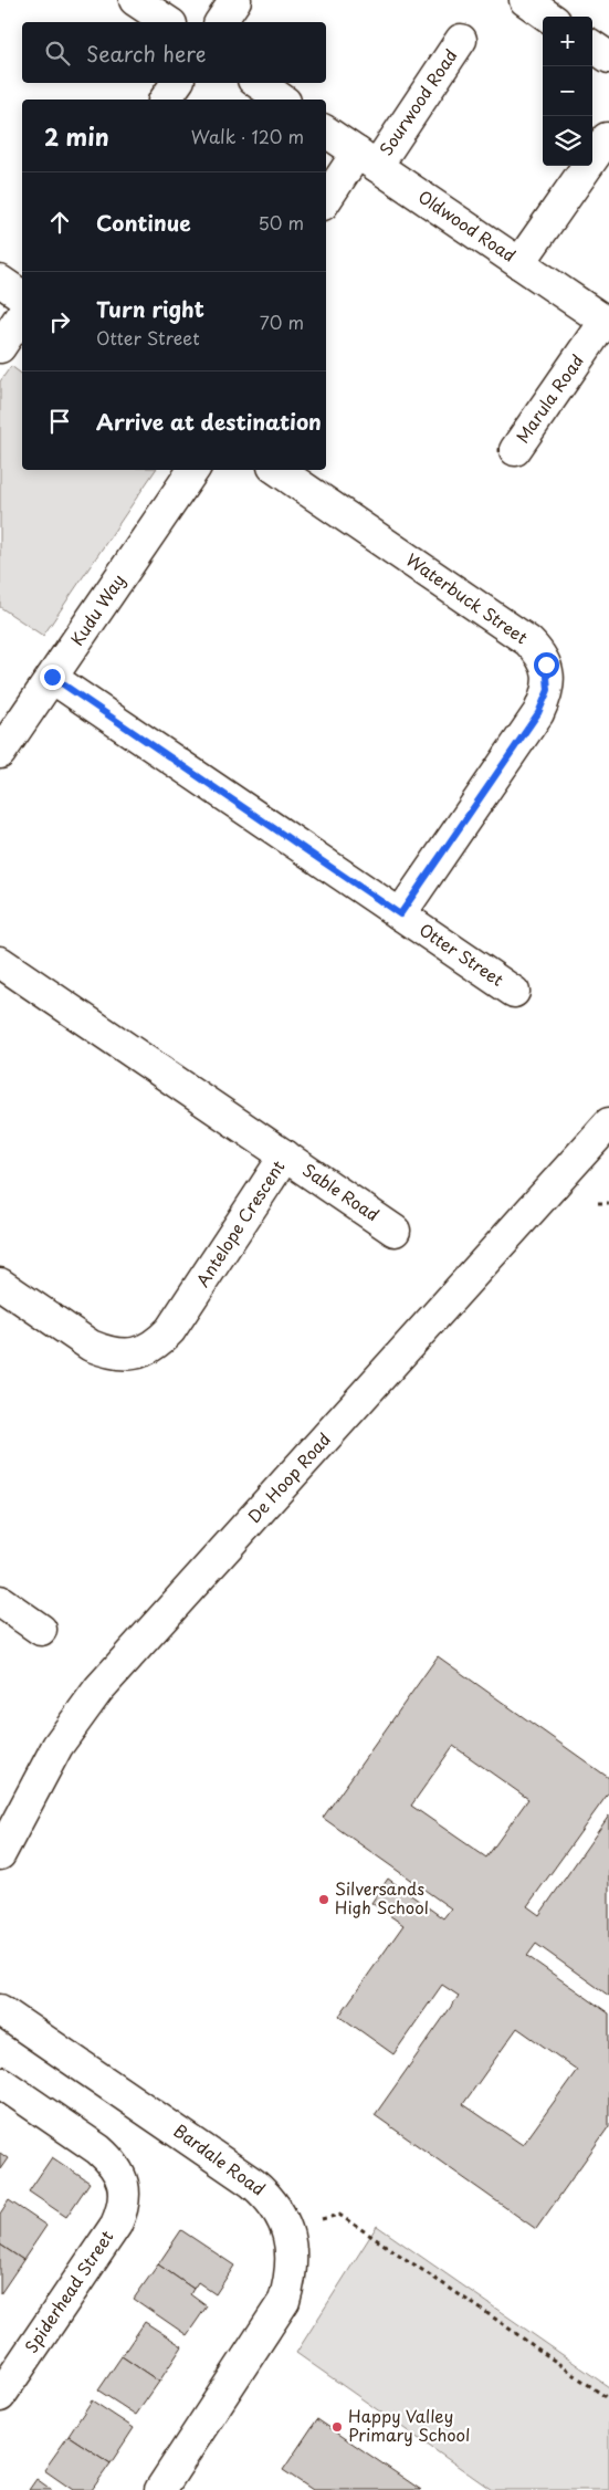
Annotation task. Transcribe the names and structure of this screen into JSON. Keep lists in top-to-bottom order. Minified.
{"streets":{"street":["Sourwood Road","Oldwood Road","Marula Road","Waterbuck Street","Kudu Way","Otter Street","Sable Road","Antelope Crescent","De Hoop Road","Bardale Road","Spiderhead Street"]},"crossings":[["Sourwood Road","Oldwood Road"],["Oldwood Road","Marula Road"],["Waterbuck Street","Otter Street"],["Kudu Way","Otter Street"],["Sable Road","Antelope Crescent"]],"places":["Silversands High School","Happy Valley Primary School"],"page":{"map_buttons":["+","−"],"search":"Search here","heading":["2 min","Walk · 120 m"],"list":[["Continue","50 m"],["Turn right","Otter Street","70 m"],"Arrive at destination"]}}
